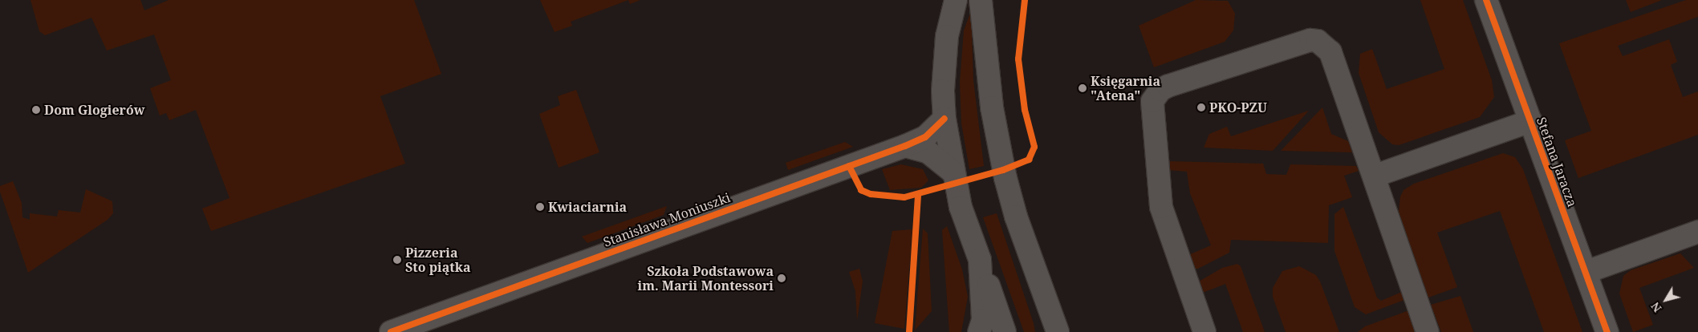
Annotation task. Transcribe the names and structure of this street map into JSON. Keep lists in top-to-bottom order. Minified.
{"streets":{"street":["Stefana Jaracza","Stanisława Moniuszki"]},"places":["Księgarnia \"Atena\"","PKO-PZU","Dom Glogierów","Kwiaciarnia","Pizzeria Sto piątka","Szkoła Podstawowa im. Marii Montessori"],"north":"bottom left"}
